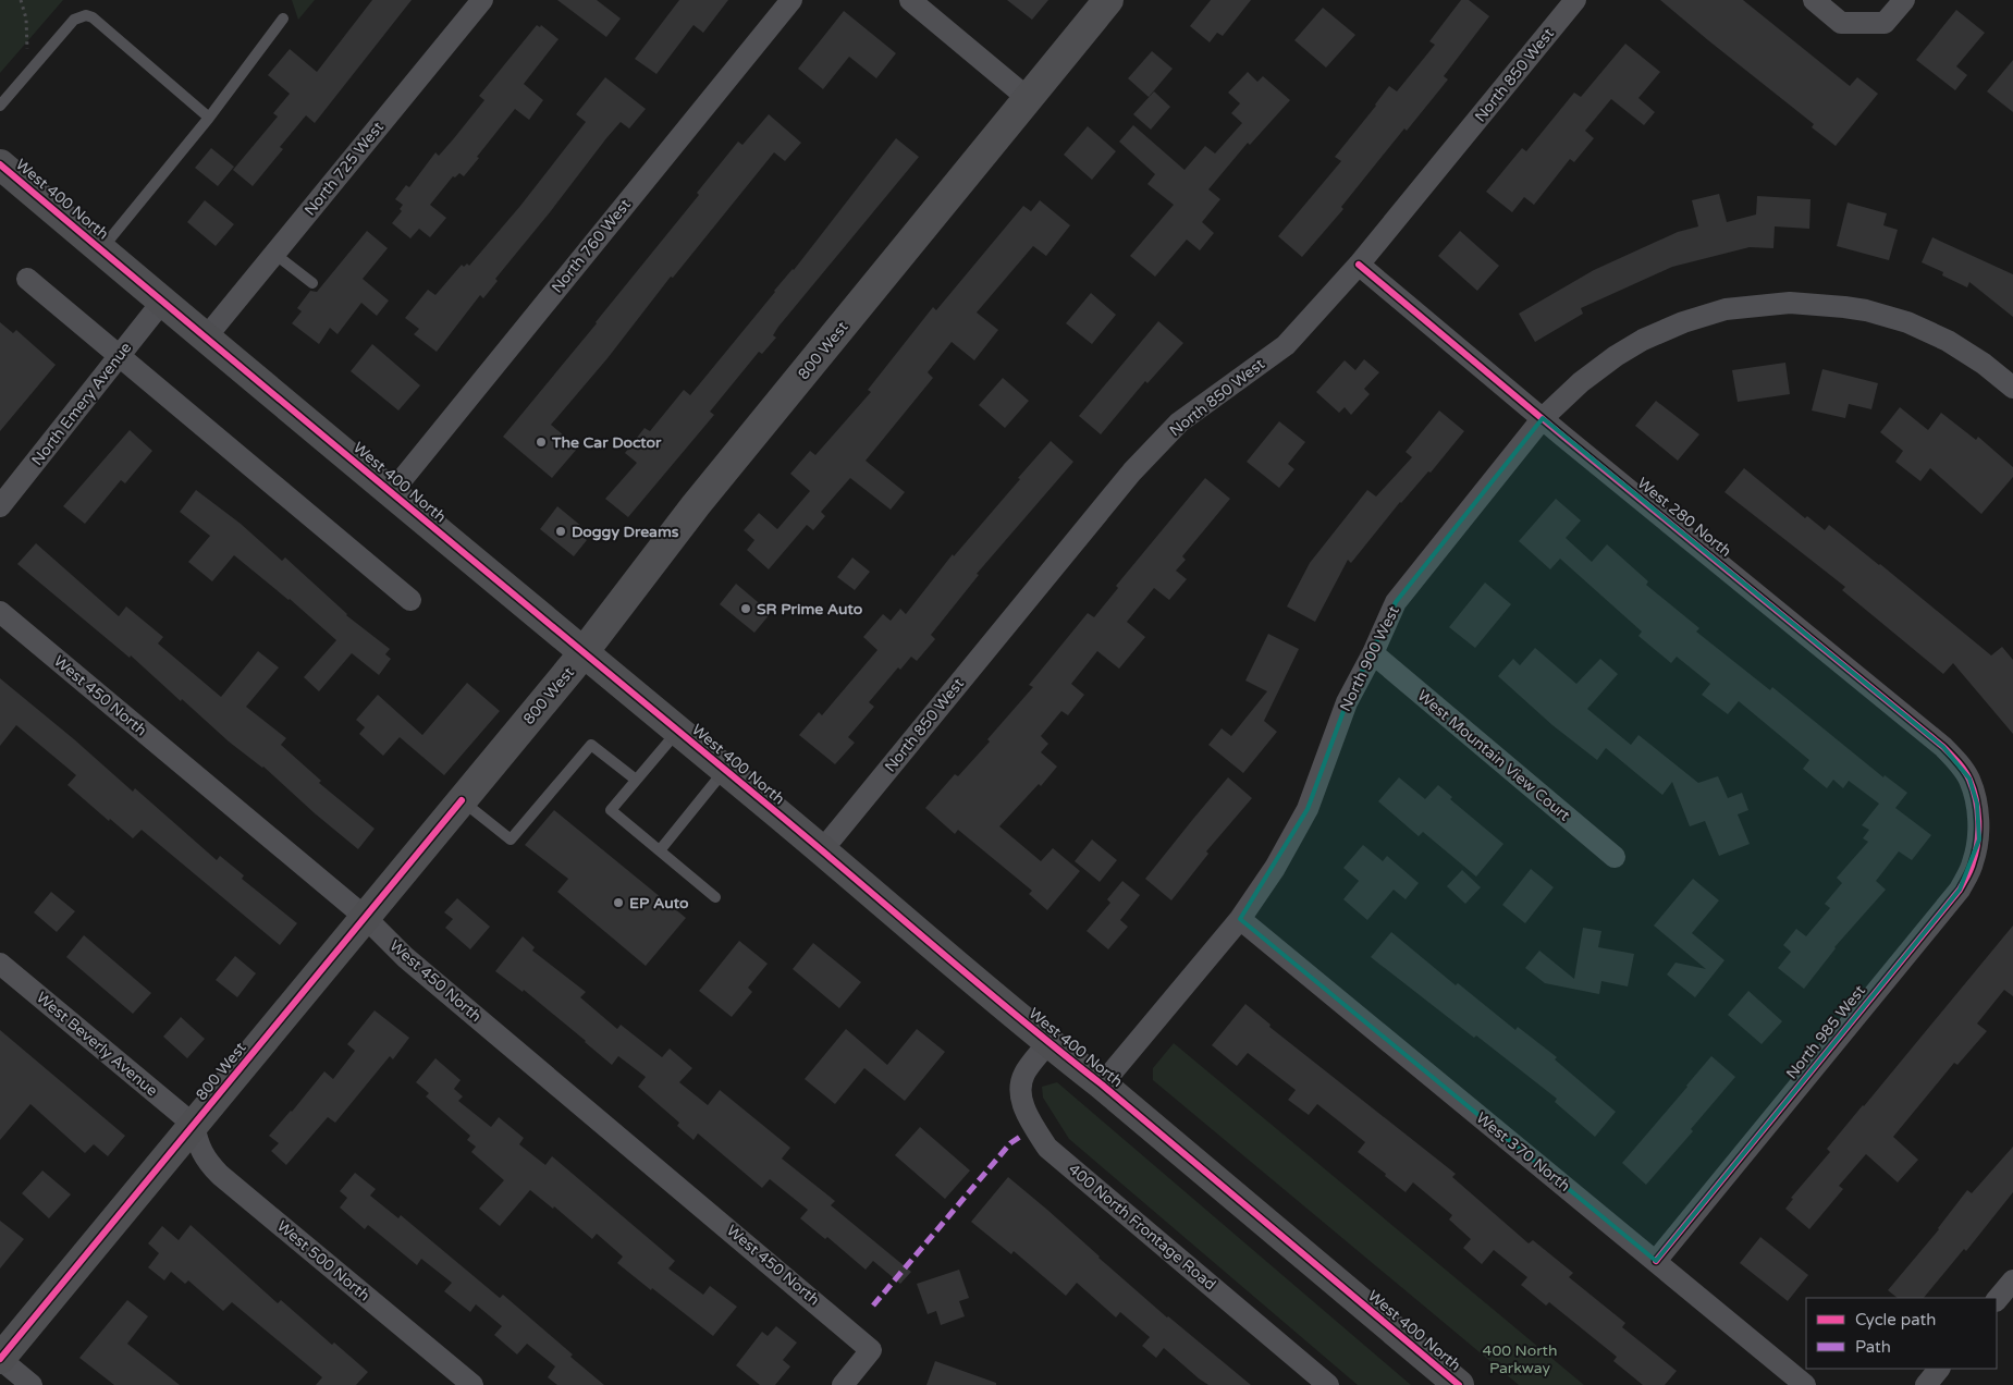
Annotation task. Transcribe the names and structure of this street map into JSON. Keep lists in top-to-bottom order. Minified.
{"streets":{"main road":["West 400 North","800 West"],"street":["North 850 West","North 725 West","North 760 West","North Emery Avenue","West 280 North","North 900 West","West 450 North","West Mountain View Court","North 985 West","West Beverly Avenue","West 370 North","400 North Frontage Road","West 500 North"]},"crossings":[["North 850 West","West 400 North"],["North 850 West","West 280 North"],["North 725 West","West 400 North"],["West 400 North","North 760 West"],["West 400 North","800 West"],["West 400 North","North Emery Avenue"],["West 400 North","North 900 West"],["West 400 North","400 North Frontage Road"],["800 West","West 450 North"],["800 West","West Beverly Avenue"],["800 West","West 500 North"],["West 280 North","North 900 West"],["West 280 North","North 985 West"],["North 900 West","West Mountain View Court"],["North 900 West","West 370 North"],["North 985 West","West 370 North"],["West Beverly Avenue","West 500 North"]],"parks":["400 North Parkway"],"places":["The Car Doctor","Doggy Dreams","SR Prime Auto","EP Auto"],"legend":["Cycle path","Path"]}
